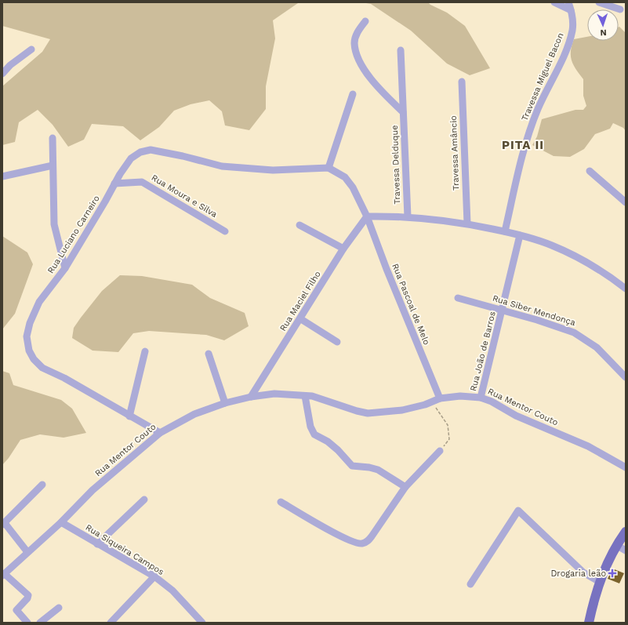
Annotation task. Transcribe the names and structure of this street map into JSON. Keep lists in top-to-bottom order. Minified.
{"streets":{"street":["Travessa Miguel Bacon","Travessa Amâncio","Travessa Delduque","Rua Moura e Silva","Rua Luciano Carneiro","Rua Maciel Filho","Rua Pascoal de Melo","Rua Siber Mendonça","Rua João de Barros","Rua Mentor Couto","Rua Siqueira Campos"]},"crossings":[["Rua Moura e Silva","Rua Luciano Carneiro"],["Rua Luciano Carneiro","Rua Pascoal de Melo"],["Rua Luciano Carneiro","Rua Mentor Couto"],["Rua Maciel Filho","Rua Pascoal de Melo"],["Rua Maciel Filho","Rua Mentor Couto"],["Rua Pascoal de Melo","Rua Mentor Couto"],["Rua Siber Mendonça","Rua João de Barros"],["Rua João de Barros","Rua Mentor Couto"],["Rua Mentor Couto","Rua Siqueira Campos"]],"districts":["PITA II"],"places":{"health":["Drogaria leão"]},"north":"bottom"}
